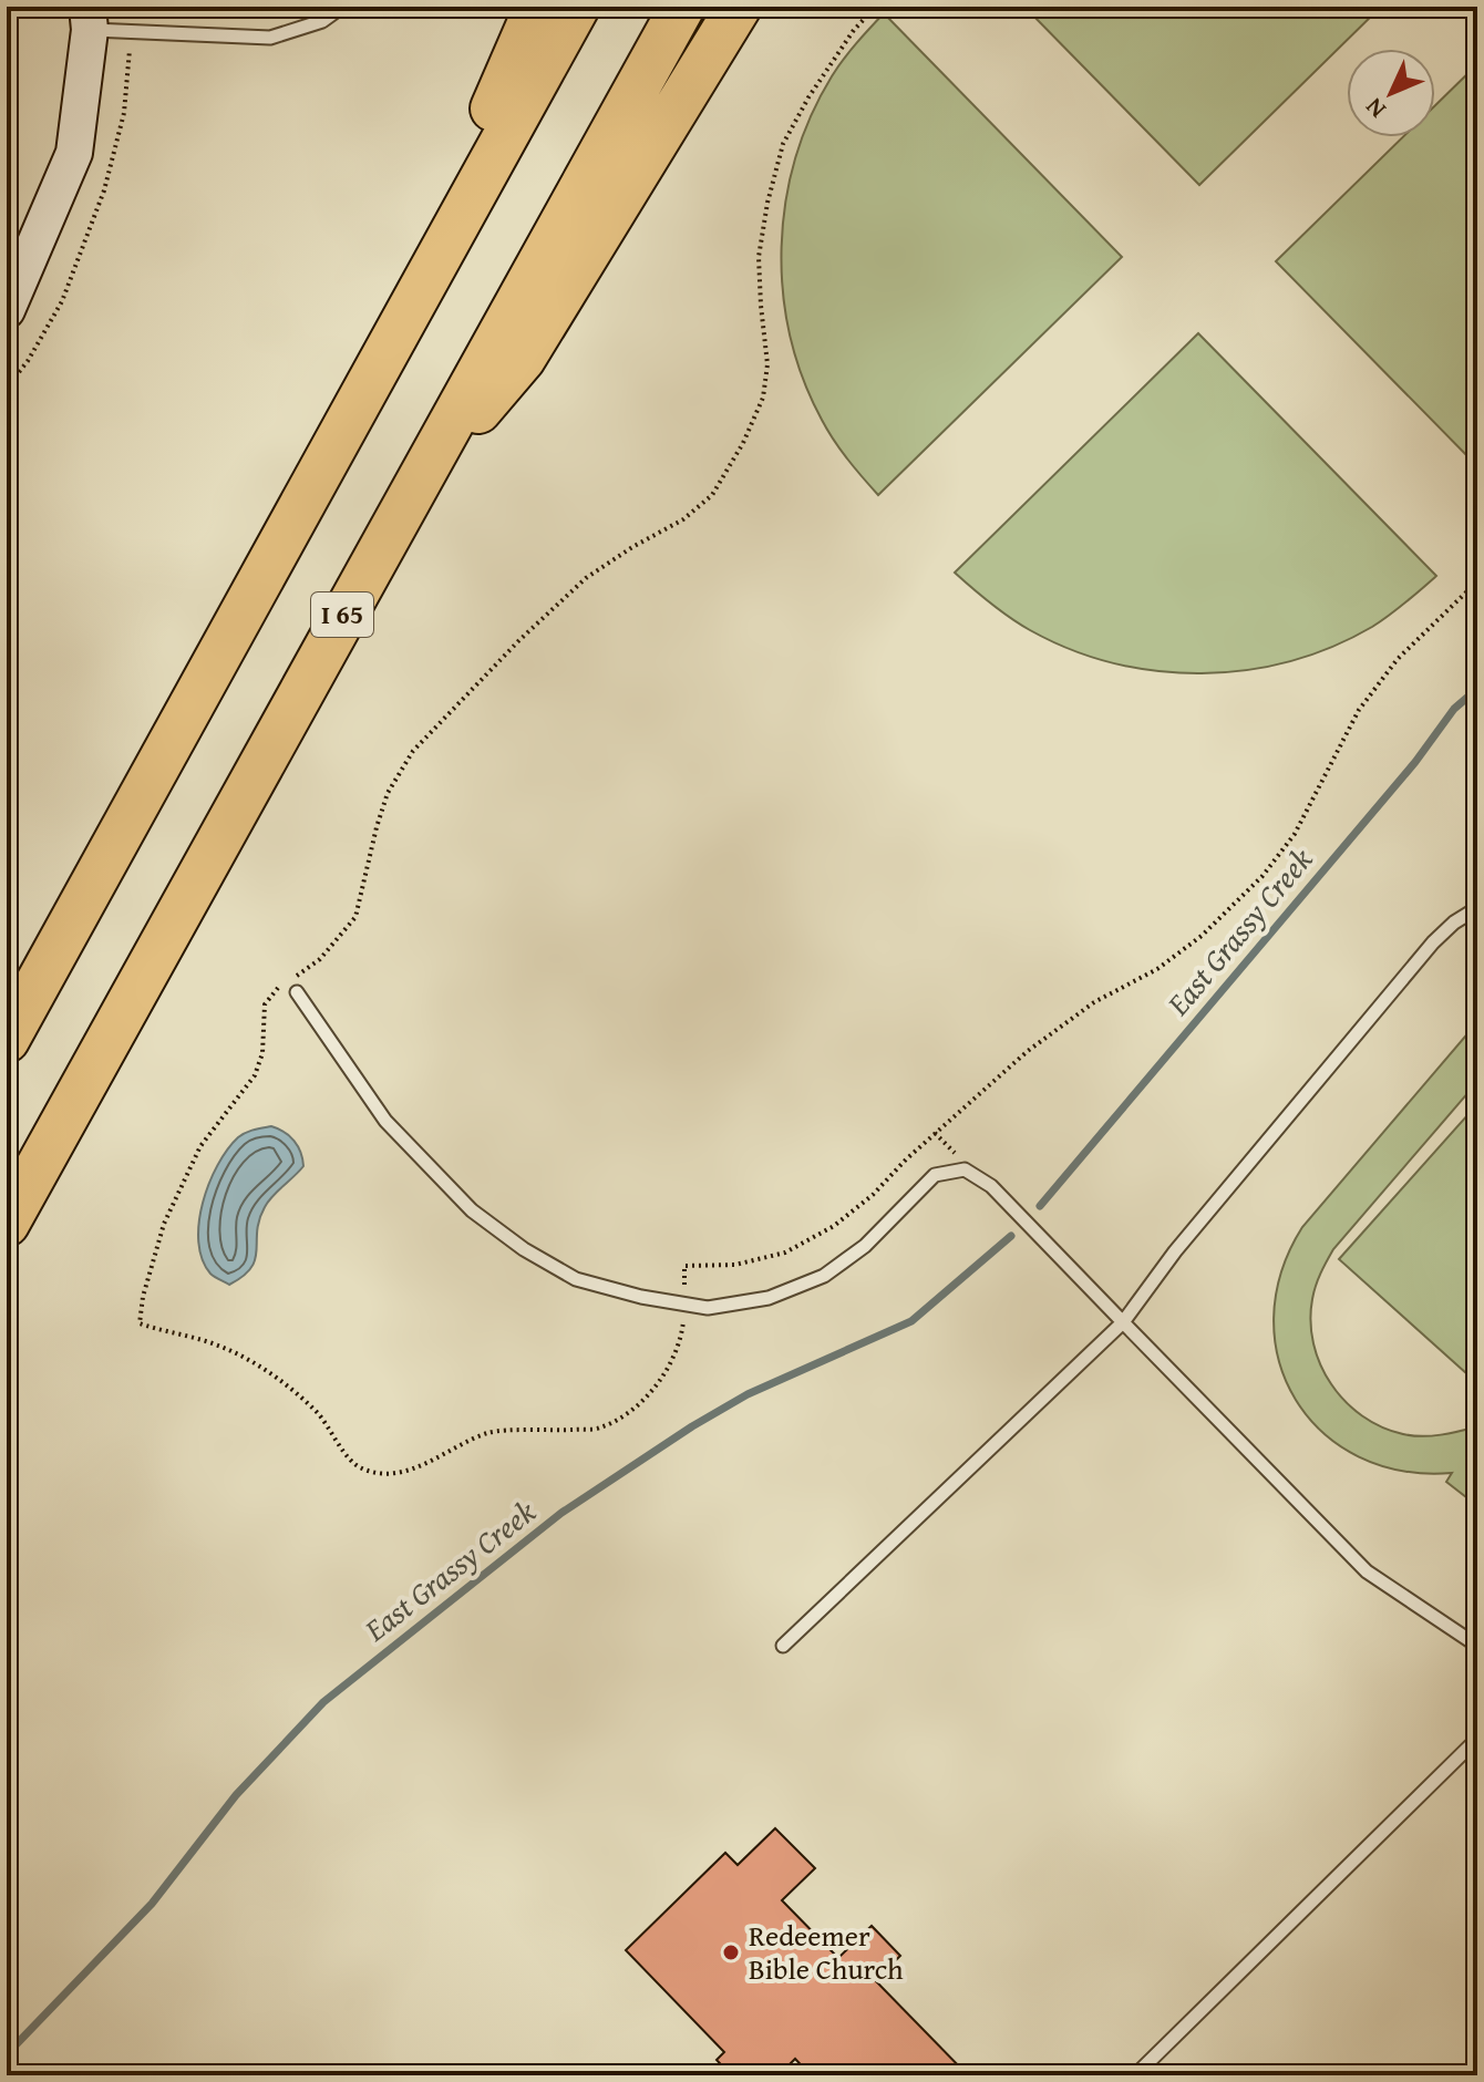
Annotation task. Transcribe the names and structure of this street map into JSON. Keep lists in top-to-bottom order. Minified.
{"streets":{"highway":["I 65"]},"water":["East Grassy Creek"],"places":["Redeemer Bible Church"],"north":"bottom left"}
